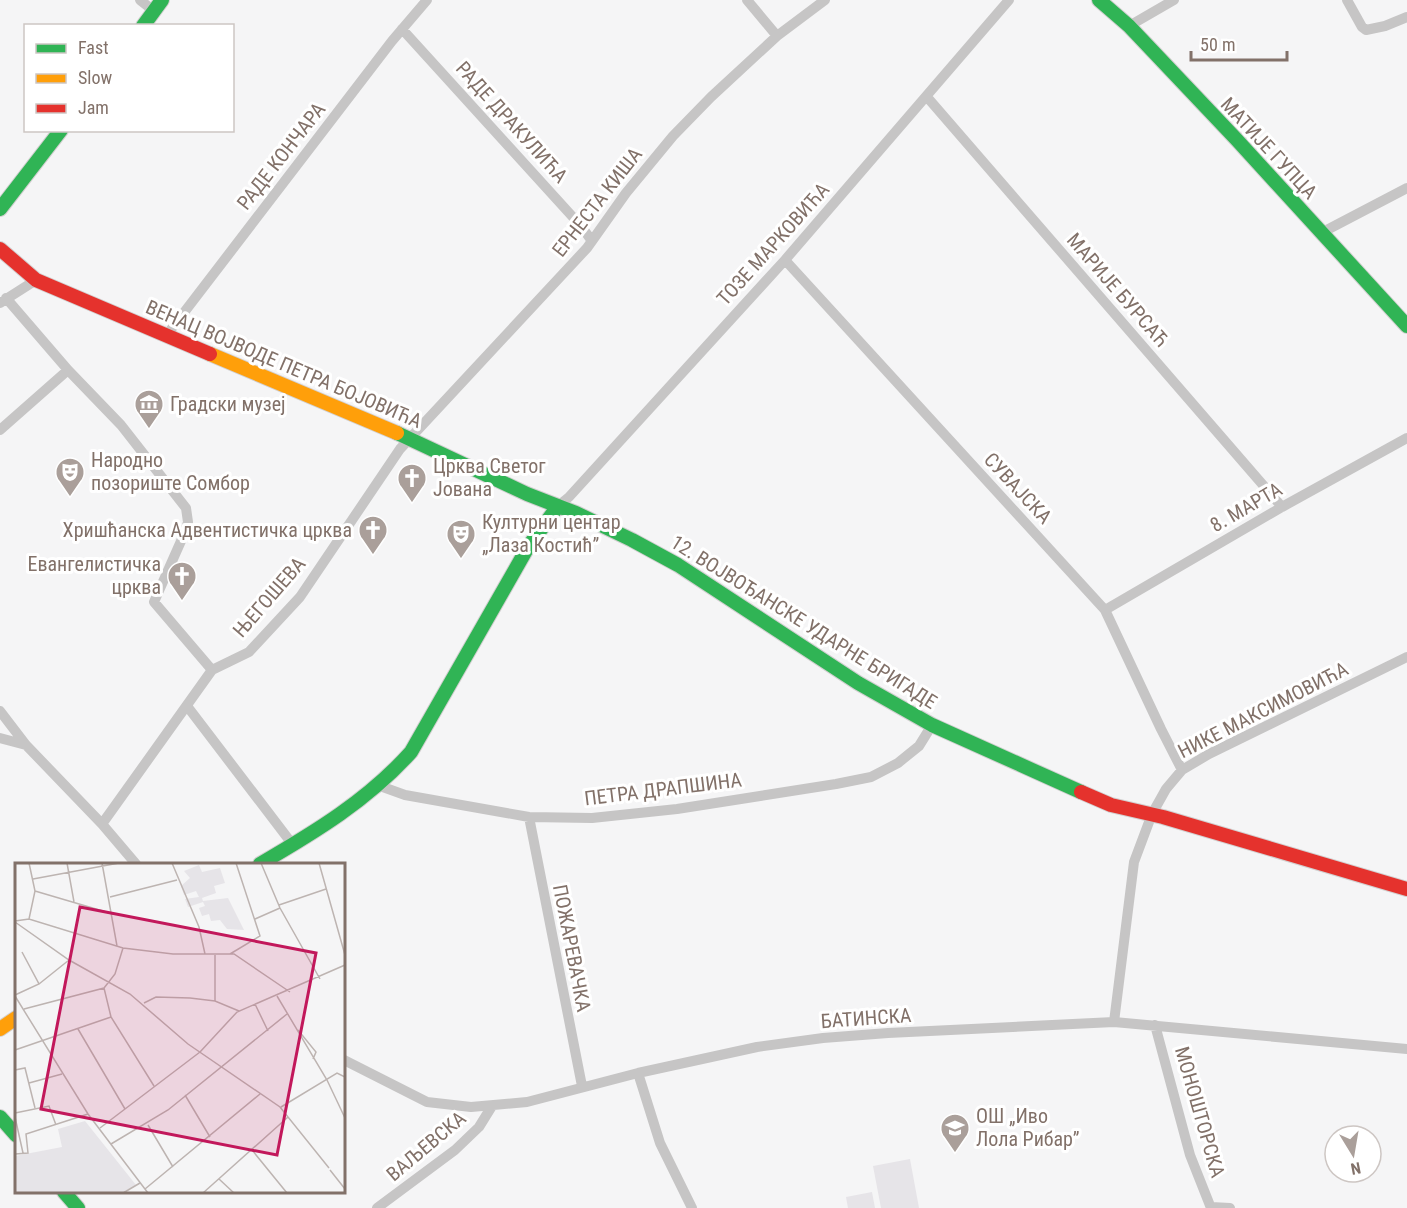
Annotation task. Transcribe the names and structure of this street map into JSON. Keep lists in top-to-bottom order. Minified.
{"streets":{"main road":["МАТИЈЕ ГУПЦА","ВЕНАЦ ВОЈВОДЕ ПЕТРА БОЈОВИЋА","12. ВОЈВОЂАНСКЕ УДАРНЕ БРИГАДЕ"],"street":["РАДЕ ДРАКУЛИЋА","РАДЕ КОНЧАРА","ЕРНЕСТА КИША","ТОЗЕ МАРКОВИЋА","МАРИЈЕ БУРСАЋ","СУВАЈСКА","8. МАРТА","ЊЕГОШЕВА","НИКЕ МАКСИМОВИЋА","ПЕТРА ДРАПШИНА","ПОЖАРЕВАЧКА","БАТИНСКА","МОНОШТОРСКА","ВАЉЕВСКА"]},"crossings":[["РАДЕ ДРАКУЛИЋА","РАДЕ КОНЧАРА"],["РАДЕ ДРАКУЛИЋА","ЕРНЕСТА КИША"],["РАДЕ КОНЧАРА","ВЕНАЦ ВОЈВОДЕ ПЕТРА БОЈОВИЋА"],["ЕРНЕСТА КИША","ВЕНАЦ ВОЈВОДЕ ПЕТРА БОЈОВИЋА"],["ЕРНЕСТА КИША","ЊЕГОШЕВА"],["ТОЗЕ МАРКОВИЋА","МАРИЈЕ БУРСАЋ"],["ТОЗЕ МАРКОВИЋА","ВЕНАЦ ВОЈВОДЕ ПЕТРА БОЈОВИЋА"],["ТОЗЕ МАРКОВИЋА","СУВАЈСКА"],["ТОЗЕ МАРКОВИЋА","12. ВОЈВОЂАНСКЕ УДАРНЕ БРИГАДЕ"],["МАРИЈЕ БУРСАЋ","8. МАРТА"],["ВЕНАЦ ВОЈВОДЕ ПЕТРА БОЈОВИЋА","ЊЕГОШЕВА"],["ВЕНАЦ ВОЈВОДЕ ПЕТРА БОЈОВИЋА","12. ВОЈВОЂАНСКЕ УДАРНЕ БРИГАДЕ"],["СУВАЈСКА","8. МАРТА"],["СУВАЈСКА","НИКЕ МАКСИМОВИЋА"],["12. ВОЈВОЂАНСКЕ УДАРНЕ БРИГАДЕ","НИКЕ МАКСИМОВИЋА"],["12. ВОЈВОЂАНСКЕ УДАРНЕ БРИГАДЕ","ПЕТРА ДРАПШИНА"],["НИКЕ МАКСИМОВИЋА","БАТИНСКА"],["ПЕТРА ДРАПШИНА","ПОЖАРЕВАЧКА"],["ПОЖАРЕВАЧКА","БАТИНСКА"],["БАТИНСКА","МОНОШТОРСКА"],["БАТИНСКА","ВАЉЕВСКА"]],"places":{"museum":["Градски музеј"],"theatre":["Народно позориште Сомбор","Културни центар „Лаза Костић”"],"church":["Црква Светог Јована","Хришћанска Адвентистичка црква","Евангелистичка црква"],"school or university":["ОШ „Иво Лола Рибар”"]},"legend":["Fast","Slow","Jam"],"scale_bar":"50 m","north":"bottom"}
